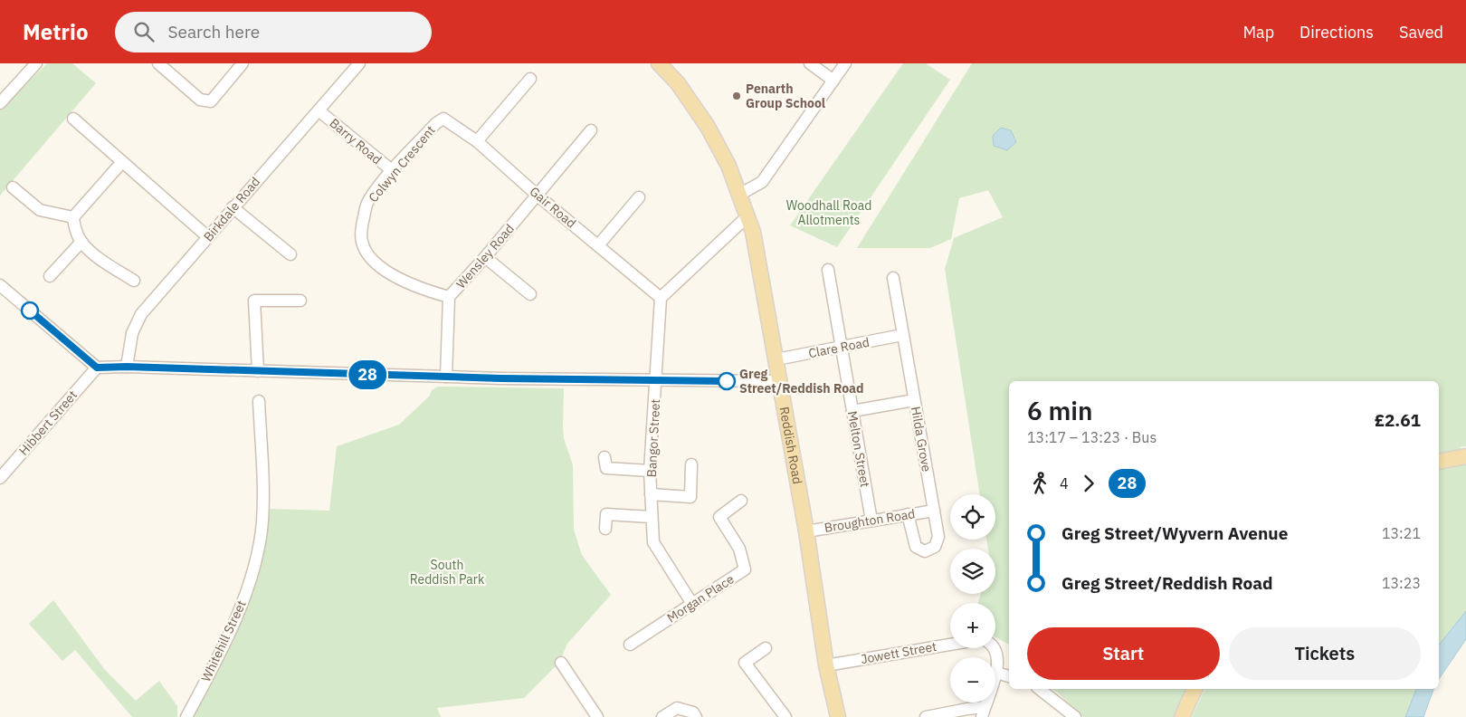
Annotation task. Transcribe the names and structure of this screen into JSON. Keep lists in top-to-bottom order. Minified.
{"streets":{"main road":["Reddish Road"],"street":["Barry Road","Colwyn Crescent","Gair Road","Birkdale Road","Wensley Road","Clare Road","Hibbert Street","Bangor Street","Hilda Grove","Melton Street","Broughton Road","Morgan Place","Whitehill Street","Jowett Street"]},"crossings":[["Barry Road","Colwyn Crescent"],["Barry Road","Birkdale Road"],["Colwyn Crescent","Gair Road"],["Colwyn Crescent","Wensley Road"],["Gair Road","Wensley Road"],["Gair Road","Bangor Street"],["Clare Road","Hilda Grove"],["Clare Road","Reddish Road"],["Clare Road","Melton Street"],["Bangor Street","Morgan Place"],["Hilda Grove","Broughton Road"],["Reddish Road","Broughton Road"],["Reddish Road","Jowett Street"],["Melton Street","Broughton Road"]],"parks":["Woodhall Road Allotments","South Reddish Park"],"places":["Penarth Group School","Greg Street/Reddish Road"],"lines":["bus line 28"],"page":{"header":"Metrio","search":"Search here","nav":["Map","Directions","Saved"],"on_map":"28","heading":["6 min","13:17 – 13:23 · Bus","£2.61"],"legs":["4","28"],"map_buttons":["+","−"],"list":[{"name":"Greg Street/Wyvern Avenue","value":"13:21"},{"name":"Greg Street/Reddish Road","value":"13:23"}],"buttons":["Start","Tickets"]}}
